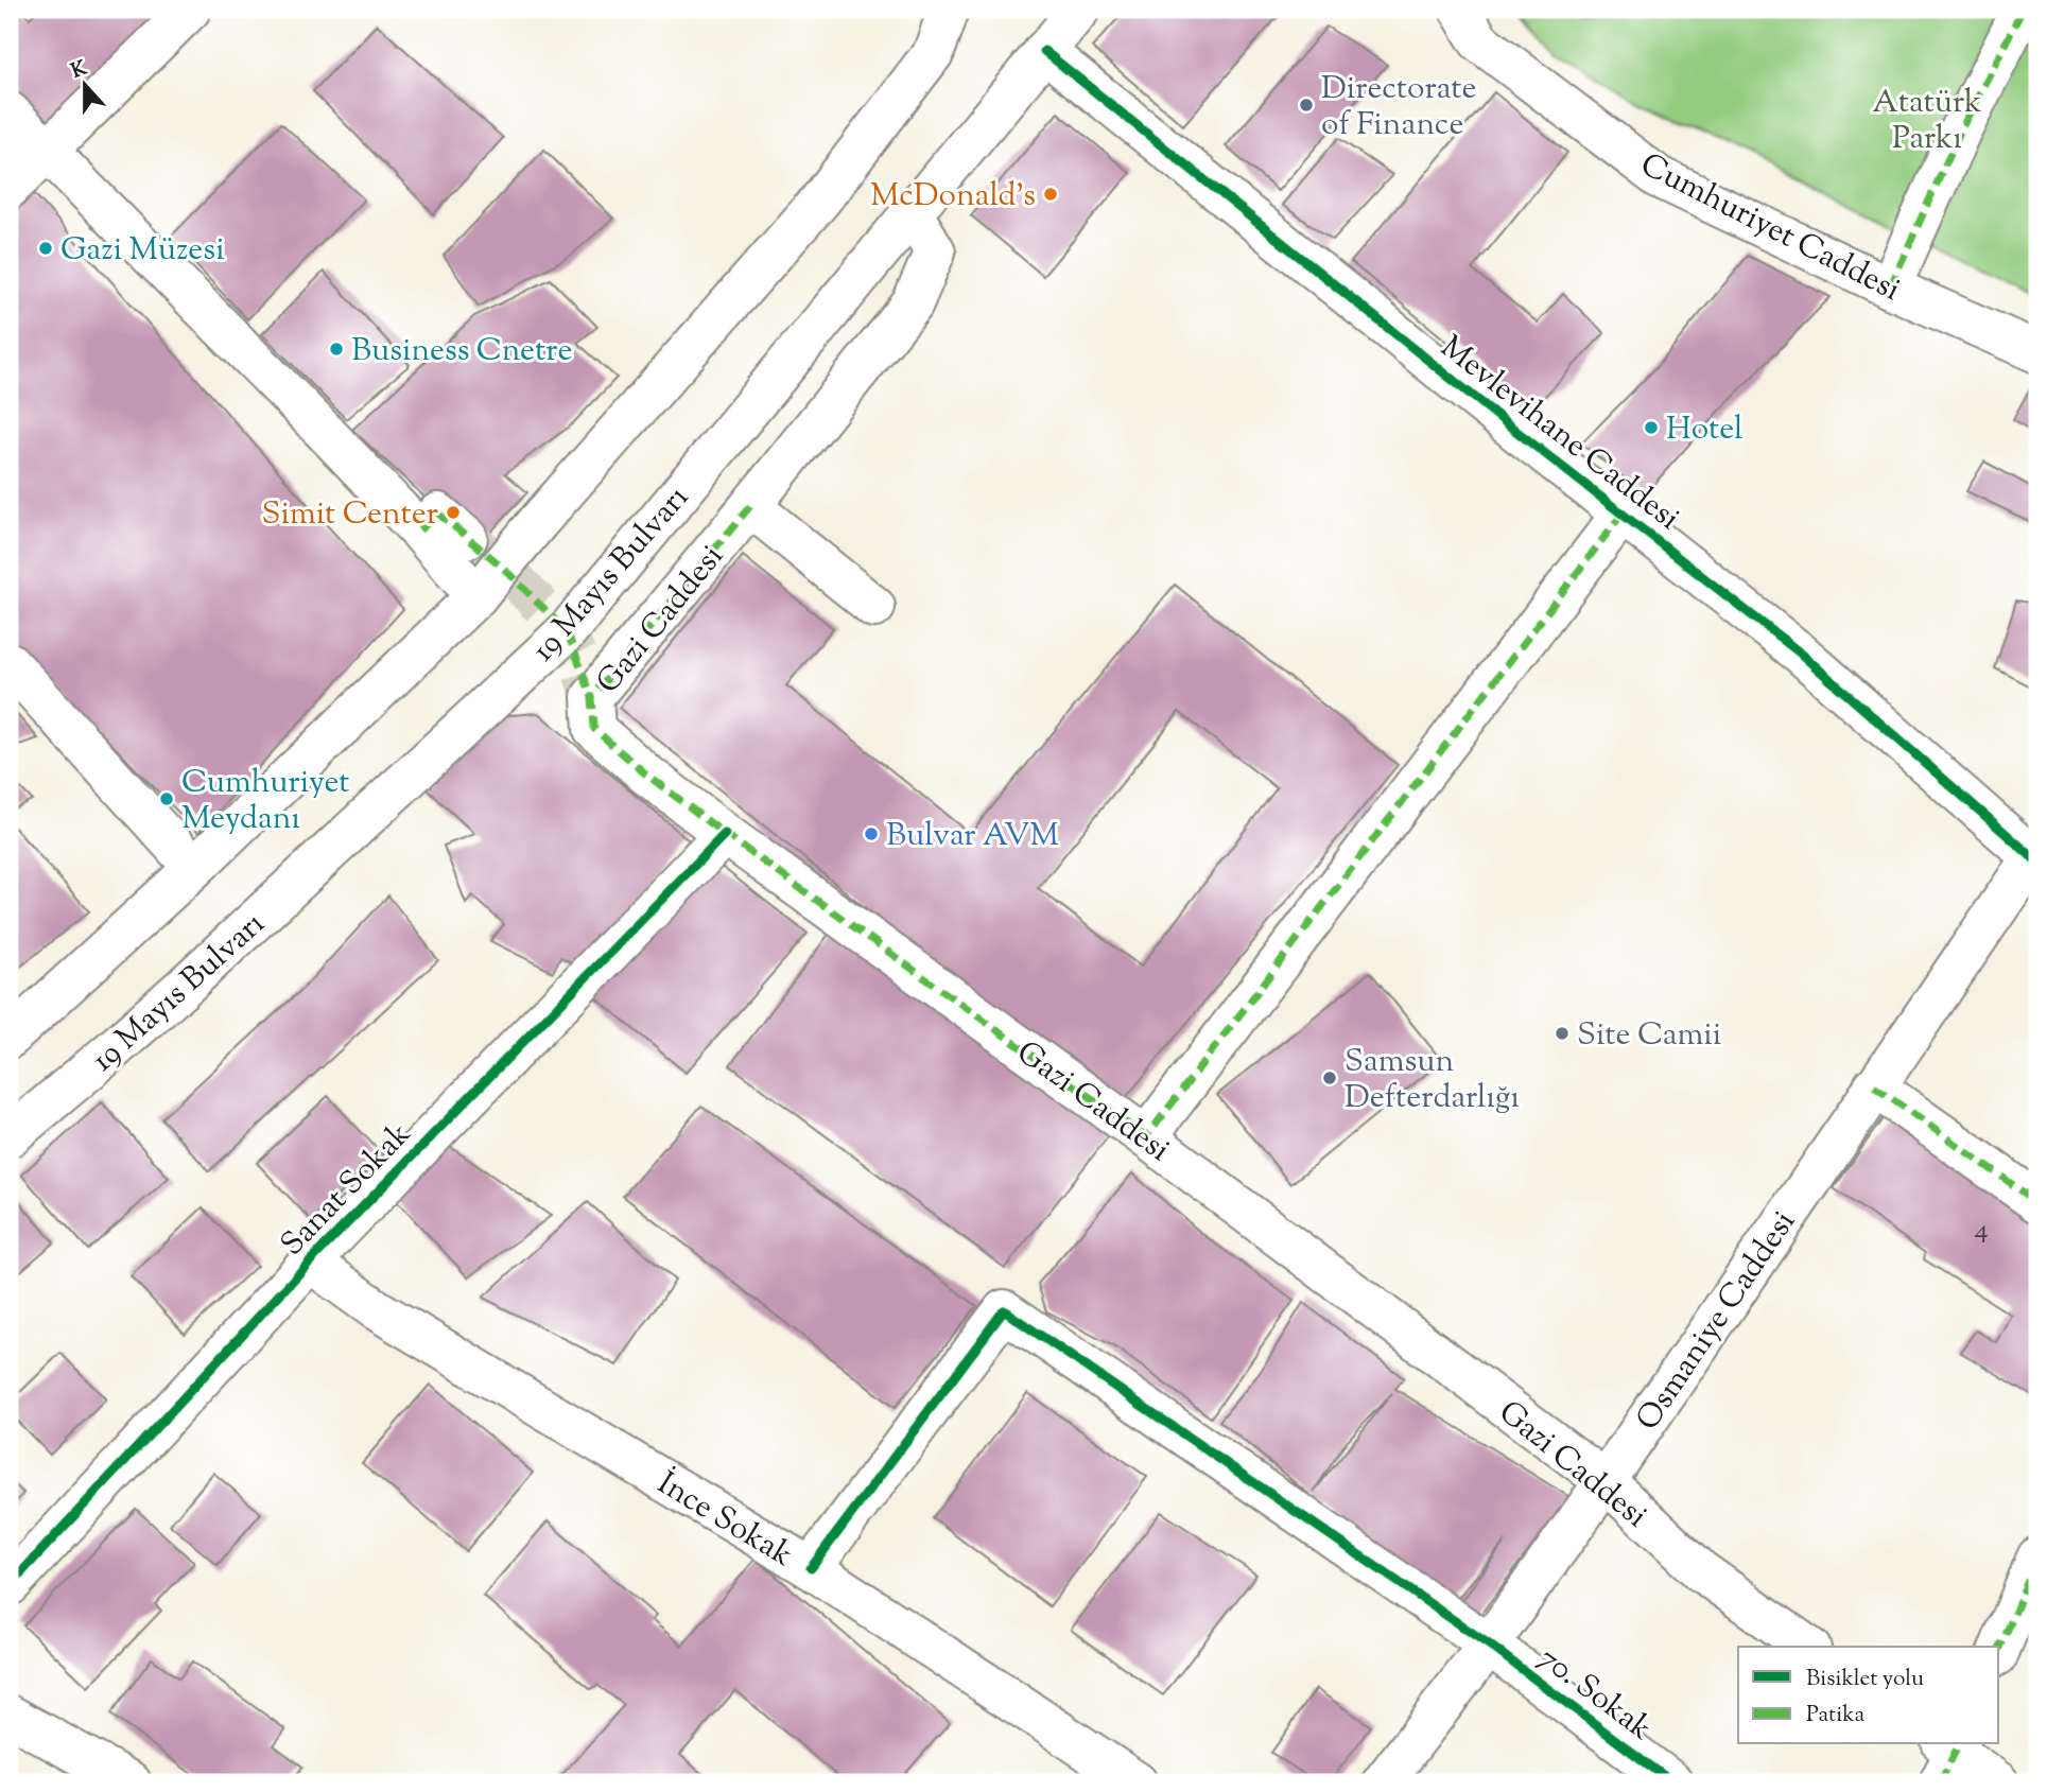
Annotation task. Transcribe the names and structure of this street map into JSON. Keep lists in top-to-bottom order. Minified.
{"streets":{"street":["Cumhuriyet Caddesi","Mevlevihane Caddesi","19 Mayıs Bulvarı","Gazi Caddesi","Sanat Sokak","Osmaniye Caddesi","İnce Sokak","70. Sokak"]},"crossings":[["Mevlevihane Caddesi","19 Mayıs Bulvarı"],["Mevlevihane Caddesi","Osmaniye Caddesi"],["19 Mayıs Bulvarı","Gazi Caddesi"],["Gazi Caddesi","Sanat Sokak"],["Gazi Caddesi","Osmaniye Caddesi"],["Sanat Sokak","İnce Sokak"],["Osmaniye Caddesi","70. Sokak"],["İnce Sokak","70. Sokak"]],"parks":["Atatürk Parkı"],"places":["Directorate of Finance","McDonald's","Gazi Müzesi","Business Cnetre","Hotel","Simit Center","Cumhuriyet Meydanı","Bulvar AVM","Site Camii","Samsun Defterdarlığı"],"house_numbers":["4"],"legend":["Bisiklet yolu","Patika"],"north":"top"}
